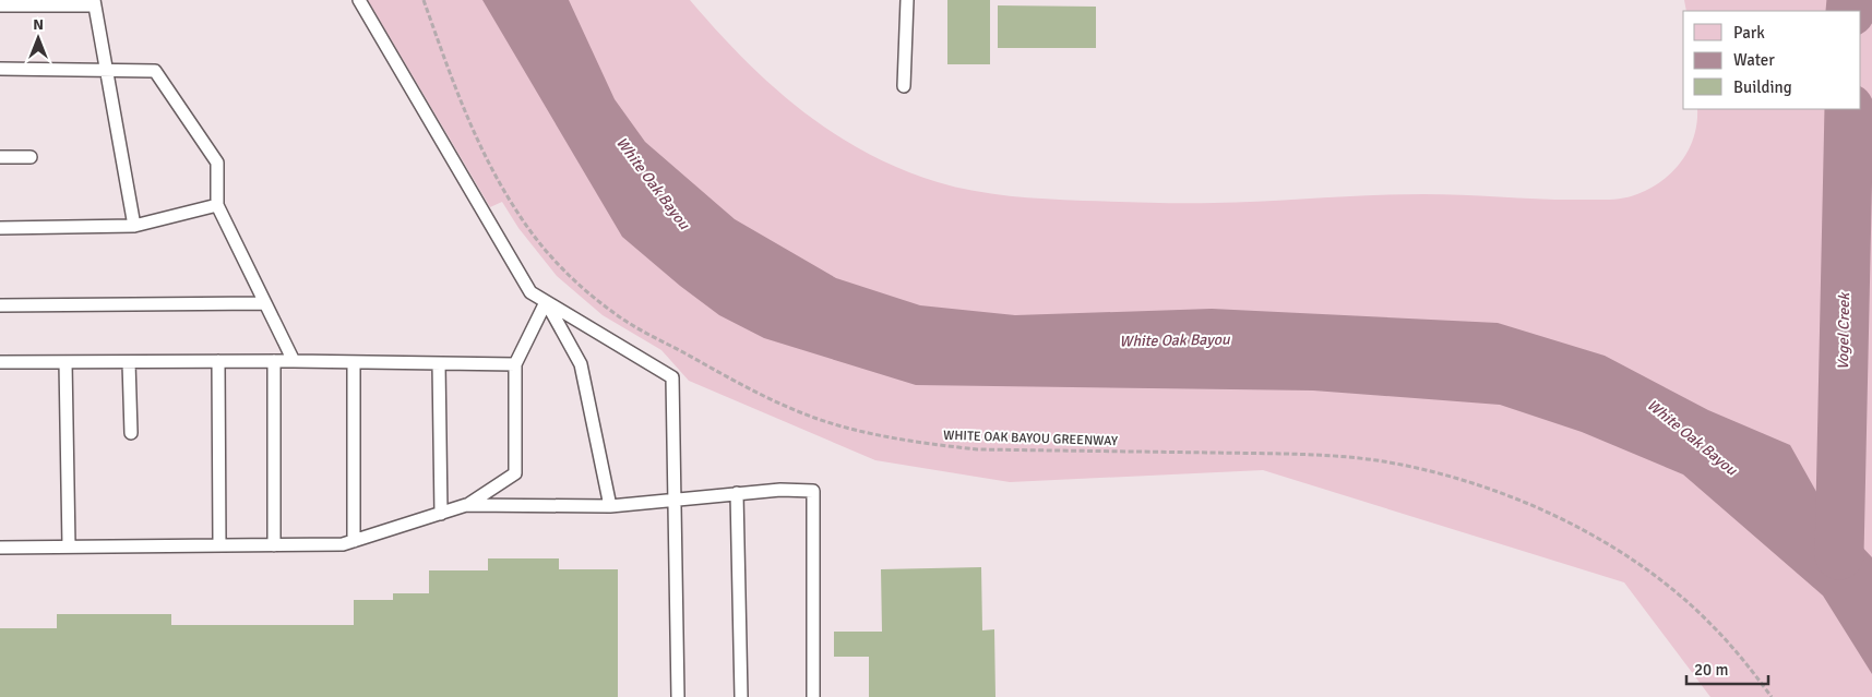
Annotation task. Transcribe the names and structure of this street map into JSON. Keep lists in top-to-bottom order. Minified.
{"streets":{"path":["WHITE OAK BAYOU GREENWAY"]},"water":["White Oak Bayou","Vogel Creek"],"legend":["Park","Water","Building"],"scale_bar":"20 m","north":"top"}
